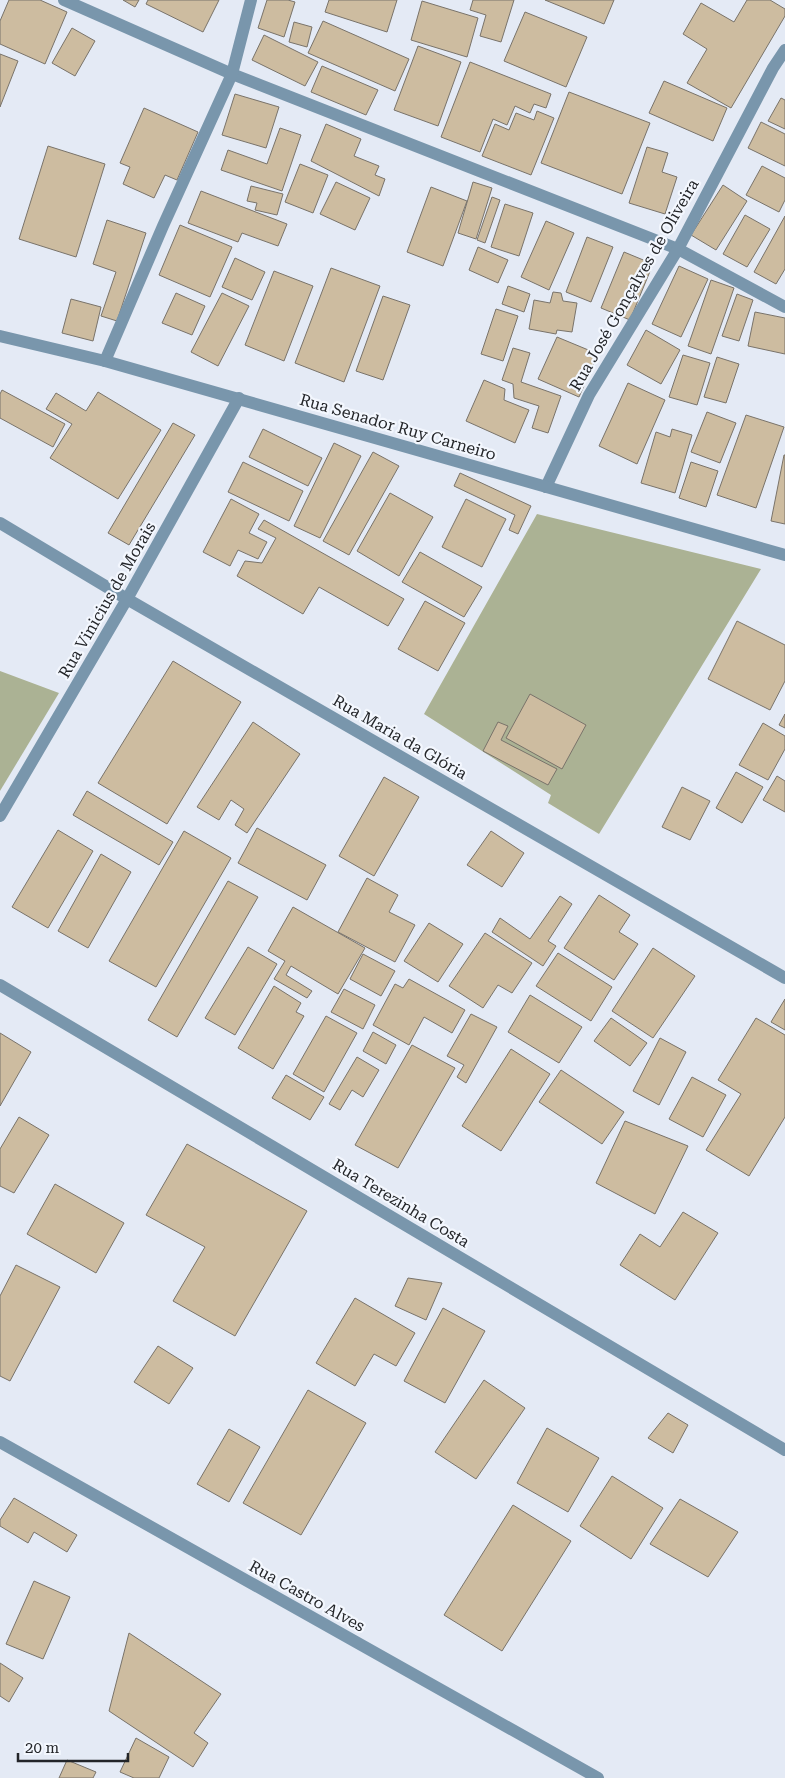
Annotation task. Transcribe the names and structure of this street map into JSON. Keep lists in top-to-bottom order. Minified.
{"streets":{"street":["Rua José Gonçalves de Oliveira","Rua Senador Ruy Carneiro","Rua Vinicius de Morais","Rua Maria da Glória","Rua Terezinha Costa","Rua Castro Alves"]},"crossings":[["Rua José Gonçalves de Oliveira","Rua Senador Ruy Carneiro"],["Rua Senador Ruy Carneiro","Rua Vinicius de Morais"],["Rua Vinicius de Morais","Rua Maria da Glória"]],"scale_bar":"20 m"}
